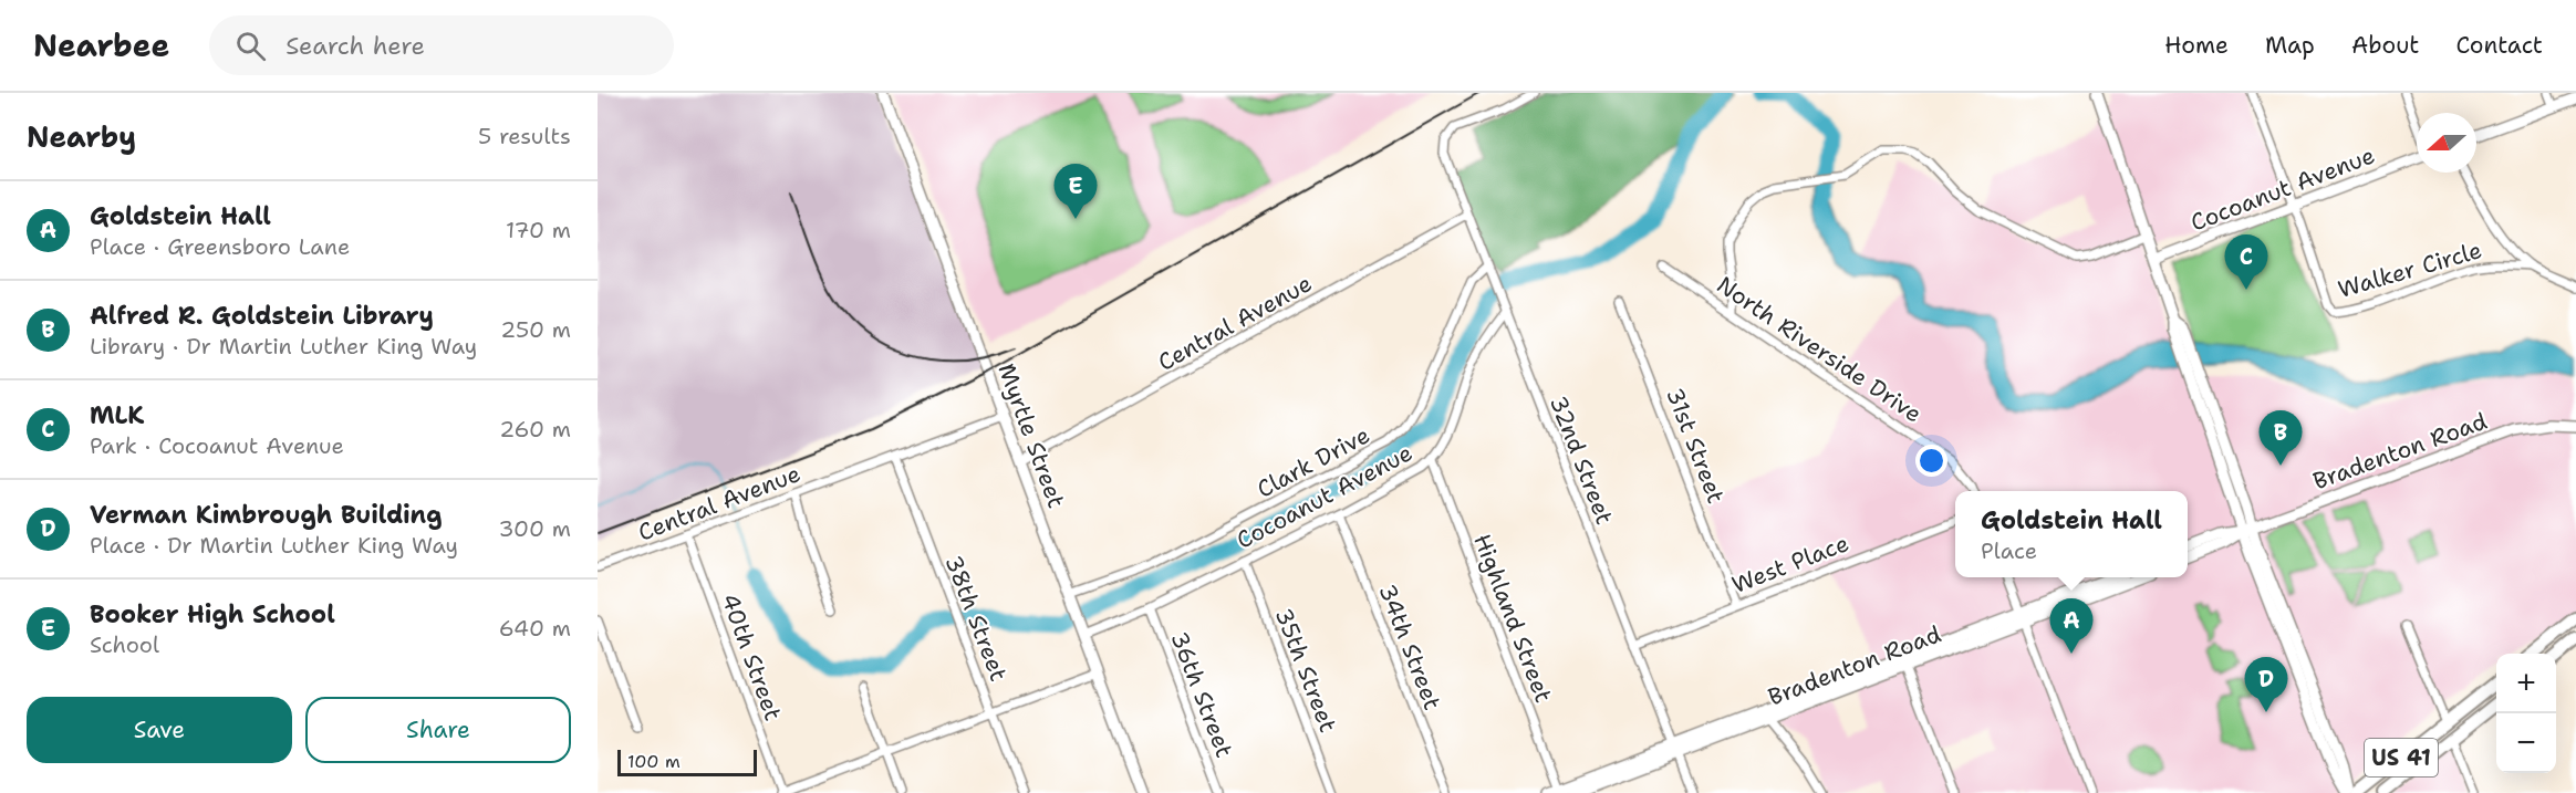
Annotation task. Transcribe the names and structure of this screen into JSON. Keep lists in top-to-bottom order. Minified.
{"streets":{"main road":["US 41"],"street":["Cocoanut Avenue","Walker Circle","Central Avenue","North Riverside Drive","Myrtle Street","31st Street","Bradenton Road","32nd Street","Clark Drive","West Place","38th Street","Highland Street","34th Street","40th Street","35th Street","36th Street"]},"crossings":[["Cocoanut Avenue","Walker Circle"],["Cocoanut Avenue","Myrtle Street"],["Cocoanut Avenue","32nd Street"],["Cocoanut Avenue","Highland Street"],["Cocoanut Avenue","34th Street"],["Cocoanut Avenue","35th Street"],["Cocoanut Avenue","36th Street"],["Central Avenue","Myrtle Street"],["Central Avenue","32nd Street"],["Central Avenue","38th Street"],["Central Avenue","40th Street"],["Myrtle Street","Clark Drive"],["31st Street","West Place"],["Bradenton Road","32nd Street"],["Bradenton Road","Highland Street"],["32nd Street","Clark Drive"],["32nd Street","West Place"]],"scale_bar":"100 m","north":"left","page":{"header":"Nearbee","search":"Search here","nav":["Home","Map","About","Contact"],"heading":["Nearby","5 results"],"pins":["E","C","B","A","D"],"list":[{"mark":"A","name":"Goldstein Hall","note":"Place · Greensboro Lane","value":"170 m"},{"mark":"B","name":"Alfred R. Goldstein Library","note":"Library · Dr Martin Luther King Way","value":"250 m"},{"mark":"C","name":"MLK","note":"Park · Cocoanut Avenue","value":"260 m"},{"mark":"D","name":"Verman Kimbrough Building","note":"Place · Dr Martin Luther King Way","value":"300 m"},{"mark":"E","name":"Booker High School","note":"School","value":"640 m"}],"popup":["Goldstein Hall","Place"],"map_buttons":["+","−"],"buttons":["Save","Share"],"scale":"100 m"}}
